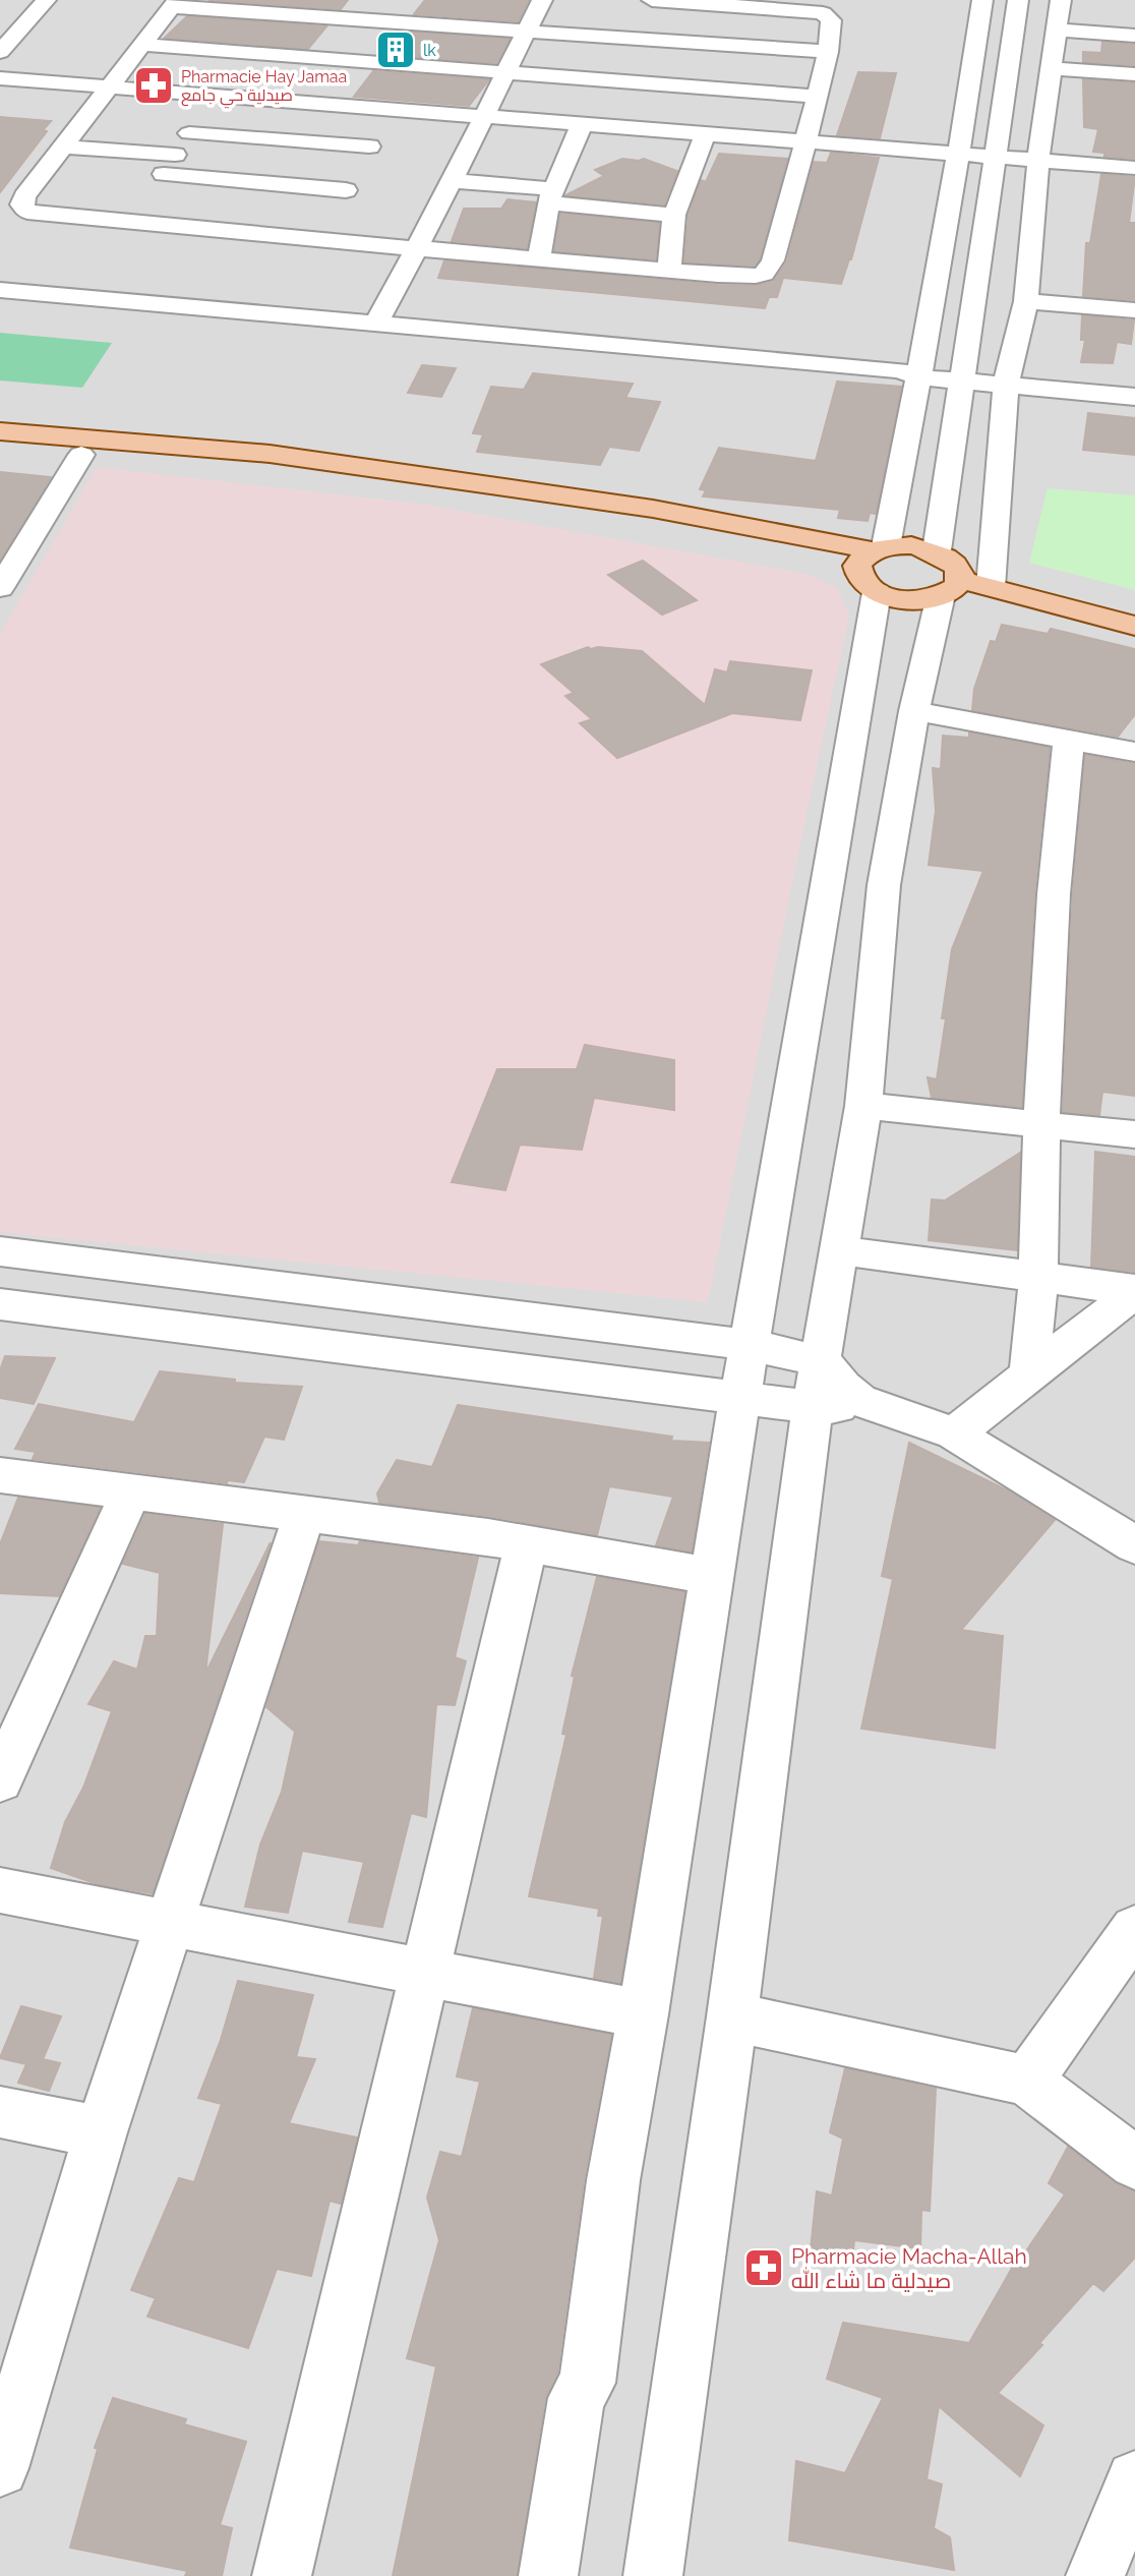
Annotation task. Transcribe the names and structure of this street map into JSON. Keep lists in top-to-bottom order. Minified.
{"places":{"building":["lk"],"pharmacy":["Pharmacie Hay Jamaa صيدلية حي جامع","Pharmacie Macha-Allah صيدلية ما شاء الله"]}}
